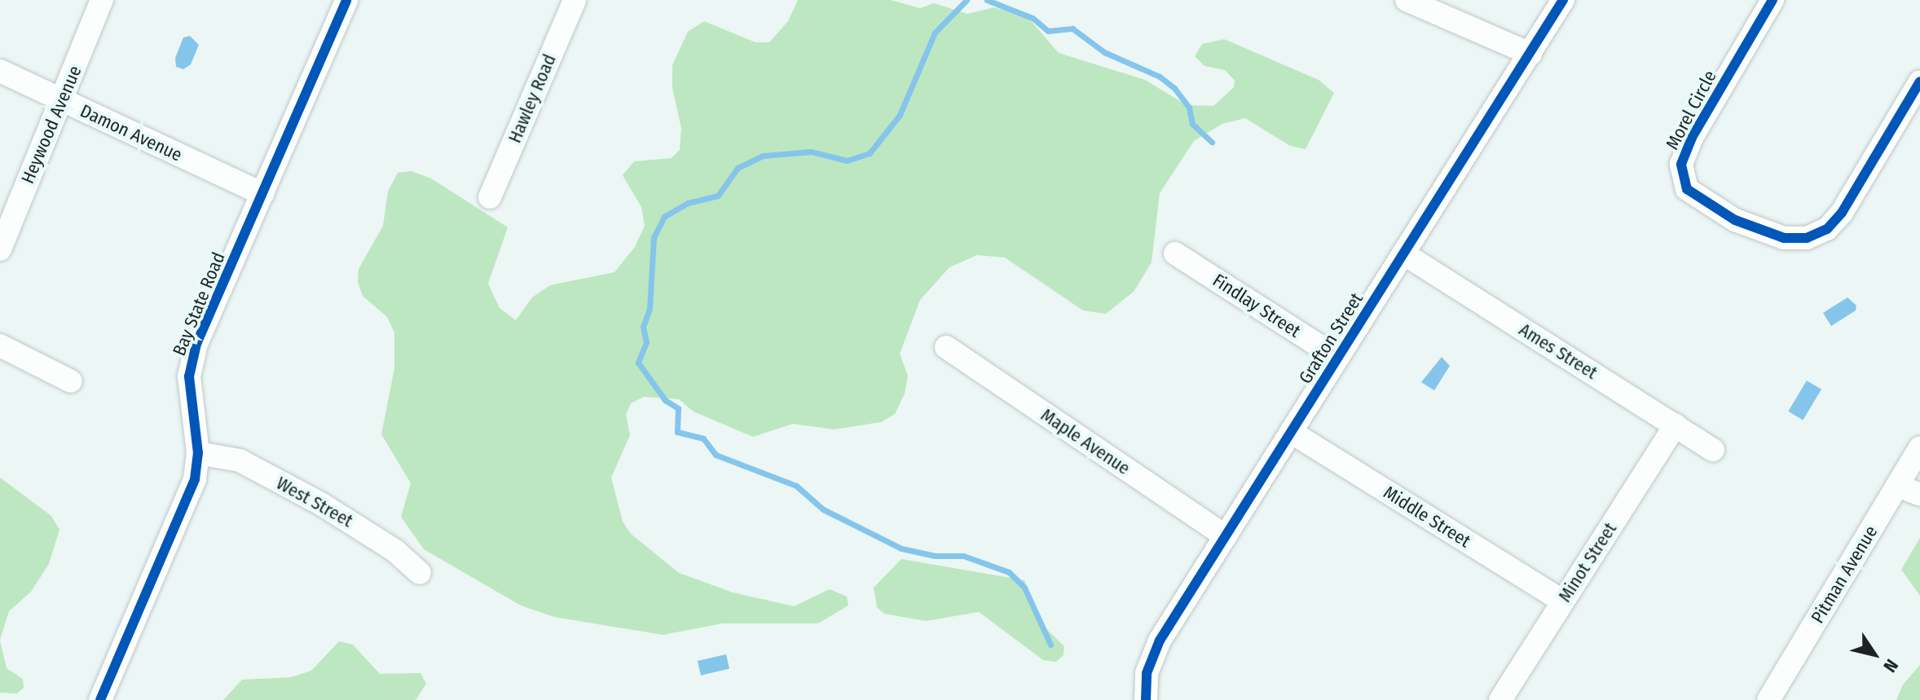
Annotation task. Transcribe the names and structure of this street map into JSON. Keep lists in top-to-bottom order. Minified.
{"streets":{"street":["Hawley Road","Morel Circle","Heywood Avenue","Damon Avenue","Bay State Road","Findlay Street","Grafton Street","Ames Street","Maple Avenue","West Street","Middle Street","Minot Street","Pitman Avenue"]},"crossings":[["Heywood Avenue","Damon Avenue"],["Damon Avenue","Bay State Road"],["Bay State Road","West Street"],["Findlay Street","Grafton Street"],["Grafton Street","Ames Street"],["Grafton Street","Maple Avenue"],["Grafton Street","Middle Street"],["Ames Street","Minot Street"],["Middle Street","Minot Street"]],"north":"bottom right"}
